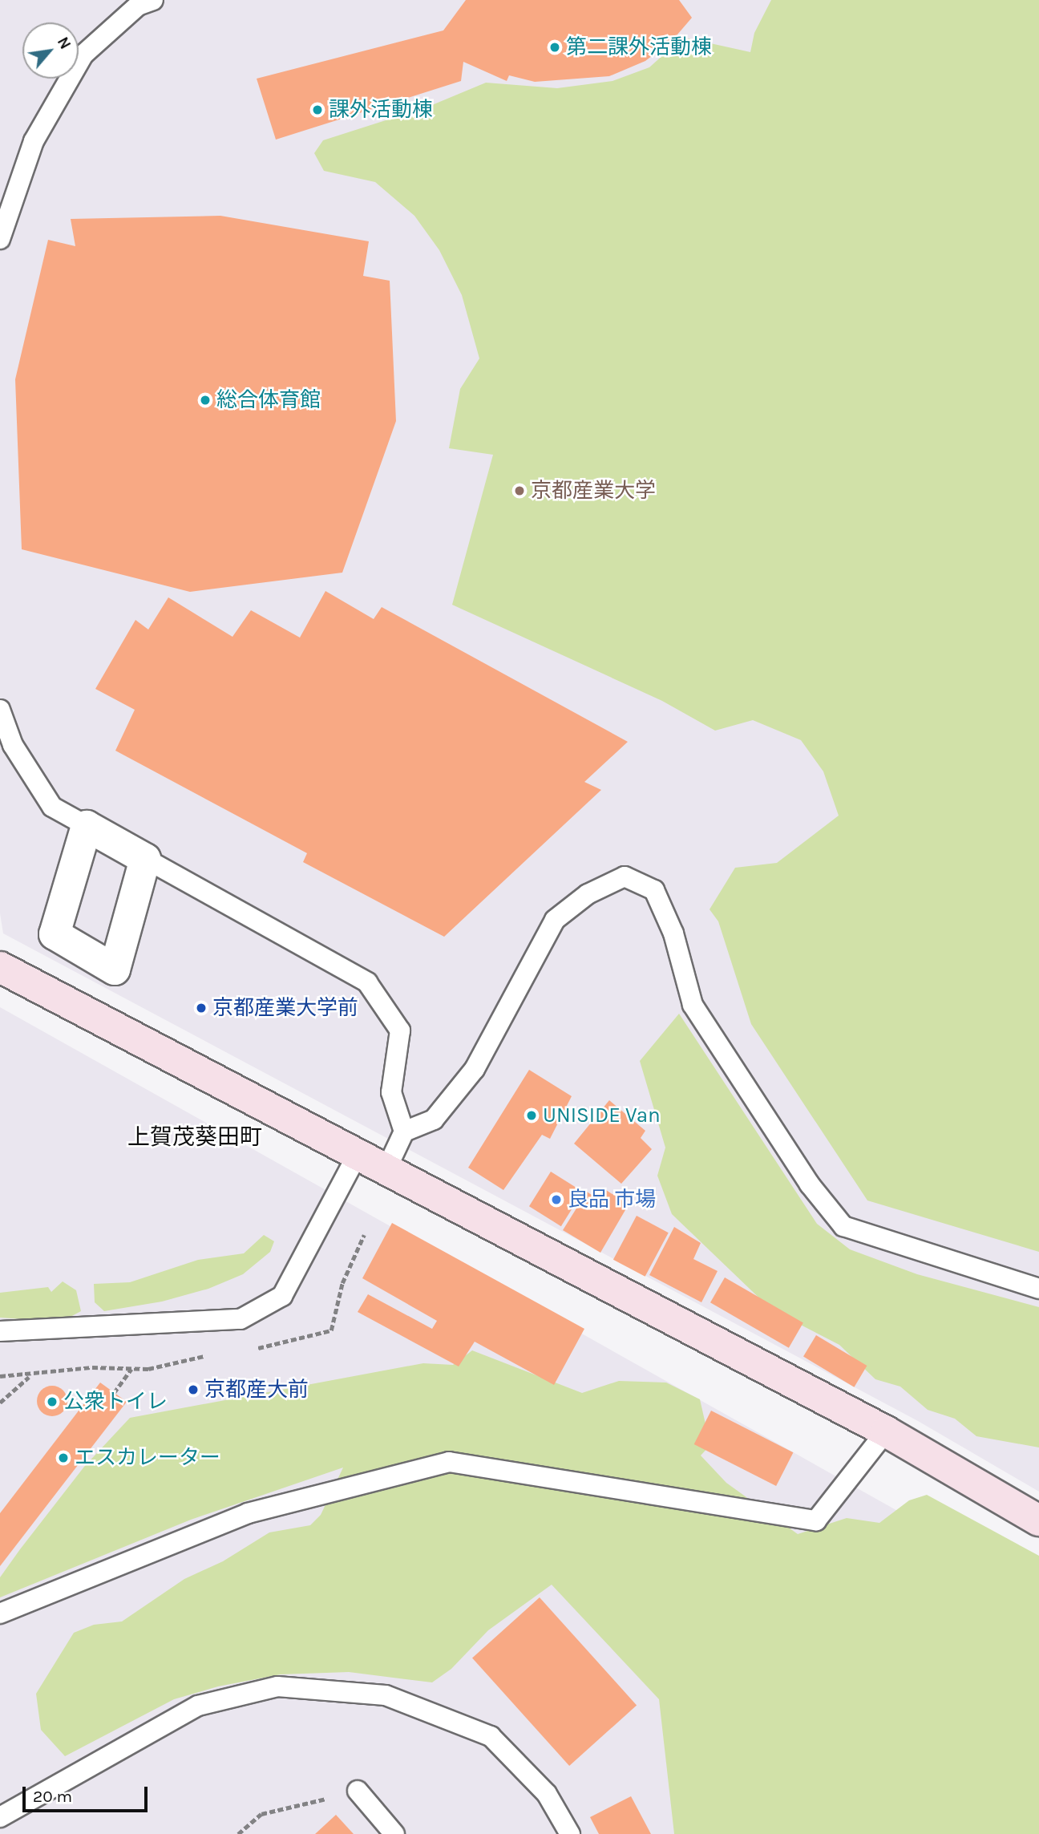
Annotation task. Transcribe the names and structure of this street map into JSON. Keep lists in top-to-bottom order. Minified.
{"districts":["上賀茂葵田町"],"places":["第二課外活動棟","課外活動棟","総合体育館","京都産業大学","京都産業大学前","UNISIDE Van","良品 市場","京都産大前","公衆トイレ","エスカレーター"],"scale_bar":"20 m","north":"top right"}
